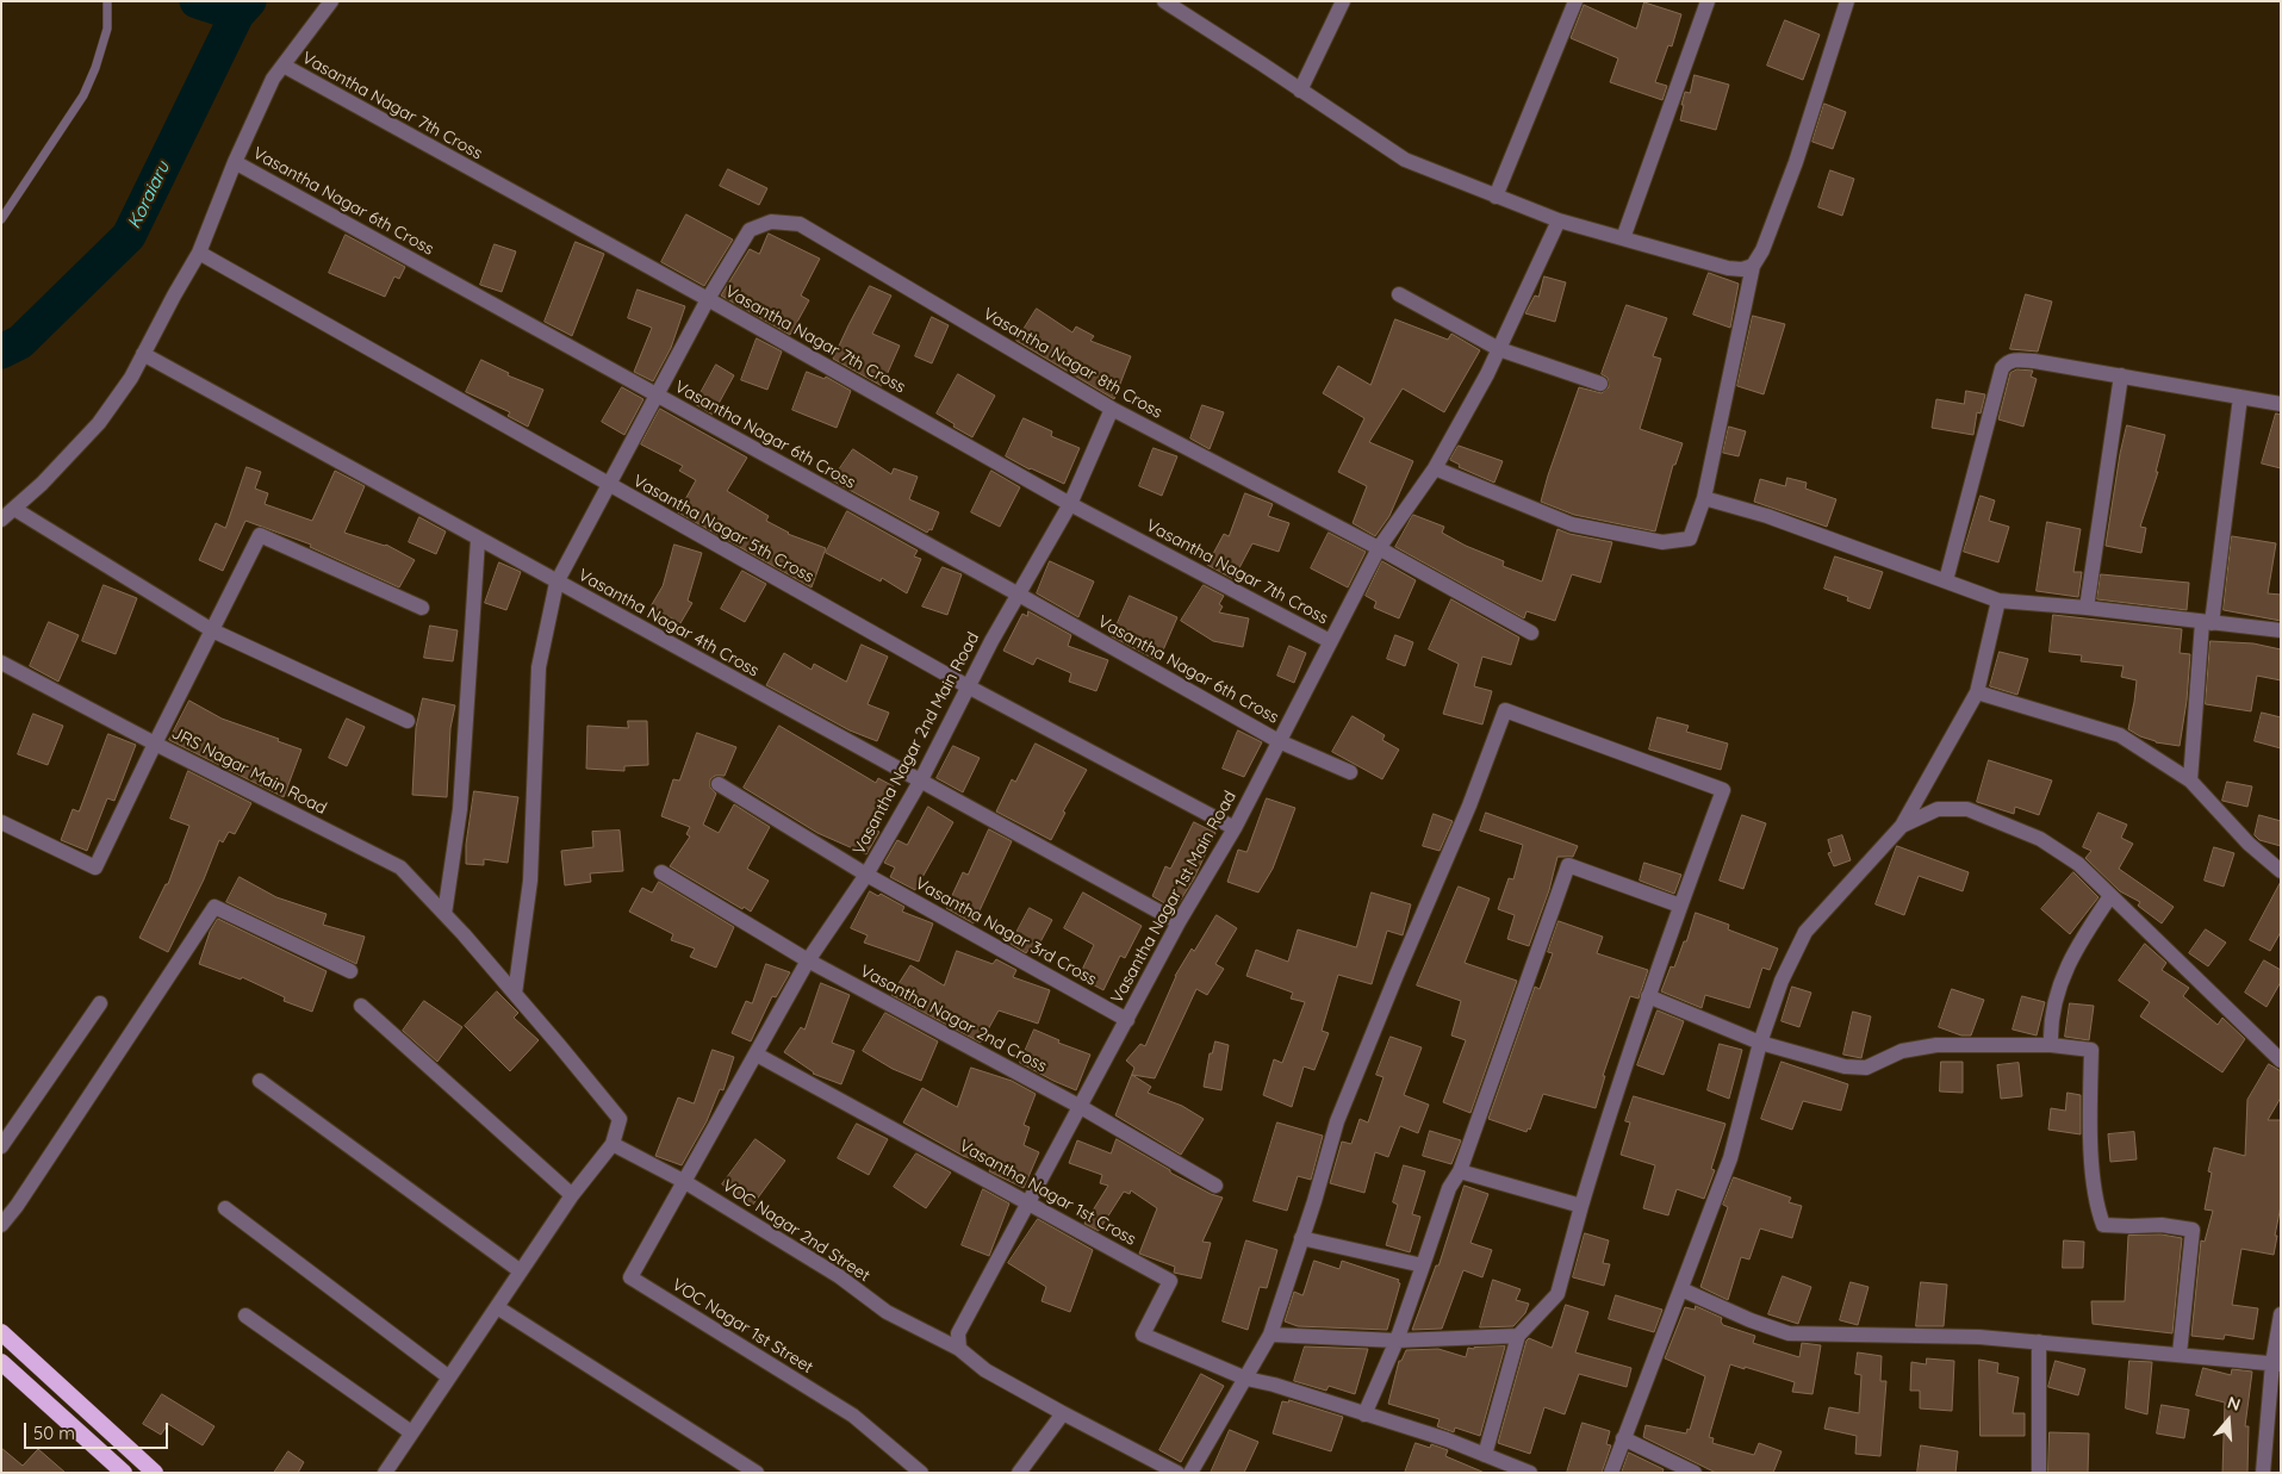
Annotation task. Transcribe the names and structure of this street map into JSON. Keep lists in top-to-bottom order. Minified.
{"streets":{"street":["Vasantha Nagar 7th Cross","Vasantha Nagar 6th Cross","Vasantha Nagar 8th Cross","Vasantha Nagar 5th Cross","Vasantha Nagar 4th Cross","Vasantha Nagar 2nd Main Road","JRS Nagar Main Road","Vasantha Nagar 1st Main Road","Vasantha Nagar 3rd Cross","Vasantha Nagar 2nd Cross","Vasantha Nagar 1st Cross","VOC Nagar 2nd Street","VOC Nagar 1st Street"]},"crossings":[["Vasantha Nagar 7th Cross","Vasantha Nagar 8th Cross"],["Vasantha Nagar 7th Cross","Vasantha Nagar 2nd Main Road"],["Vasantha Nagar 7th Cross","Vasantha Nagar 1st Main Road"],["Vasantha Nagar 6th Cross","Vasantha Nagar 2nd Main Road"],["Vasantha Nagar 6th Cross","Vasantha Nagar 1st Main Road"],["Vasantha Nagar 8th Cross","Vasantha Nagar 2nd Main Road"],["Vasantha Nagar 8th Cross","Vasantha Nagar 1st Main Road"],["Vasantha Nagar 5th Cross","Vasantha Nagar 2nd Main Road"],["Vasantha Nagar 5th Cross","Vasantha Nagar 1st Main Road"],["Vasantha Nagar 4th Cross","Vasantha Nagar 2nd Main Road"],["Vasantha Nagar 4th Cross","Vasantha Nagar 1st Main Road"],["Vasantha Nagar 2nd Main Road","Vasantha Nagar 3rd Cross"],["Vasantha Nagar 2nd Main Road","Vasantha Nagar 2nd Cross"],["Vasantha Nagar 2nd Main Road","Vasantha Nagar 1st Cross"],["Vasantha Nagar 2nd Main Road","VOC Nagar 2nd Street"],["Vasantha Nagar 2nd Main Road","VOC Nagar 1st Street"],["JRS Nagar Main Road","VOC Nagar 2nd Street"],["Vasantha Nagar 1st Main Road","Vasantha Nagar 3rd Cross"],["Vasantha Nagar 1st Main Road","Vasantha Nagar 2nd Cross"],["Vasantha Nagar 1st Main Road","Vasantha Nagar 1st Cross"],["Vasantha Nagar 1st Main Road","VOC Nagar 2nd Street"],["VOC Nagar 2nd Street","VOC Nagar 1st Street"]],"water":["Koraiaru"],"scale_bar":"50 m","north":"top"}
